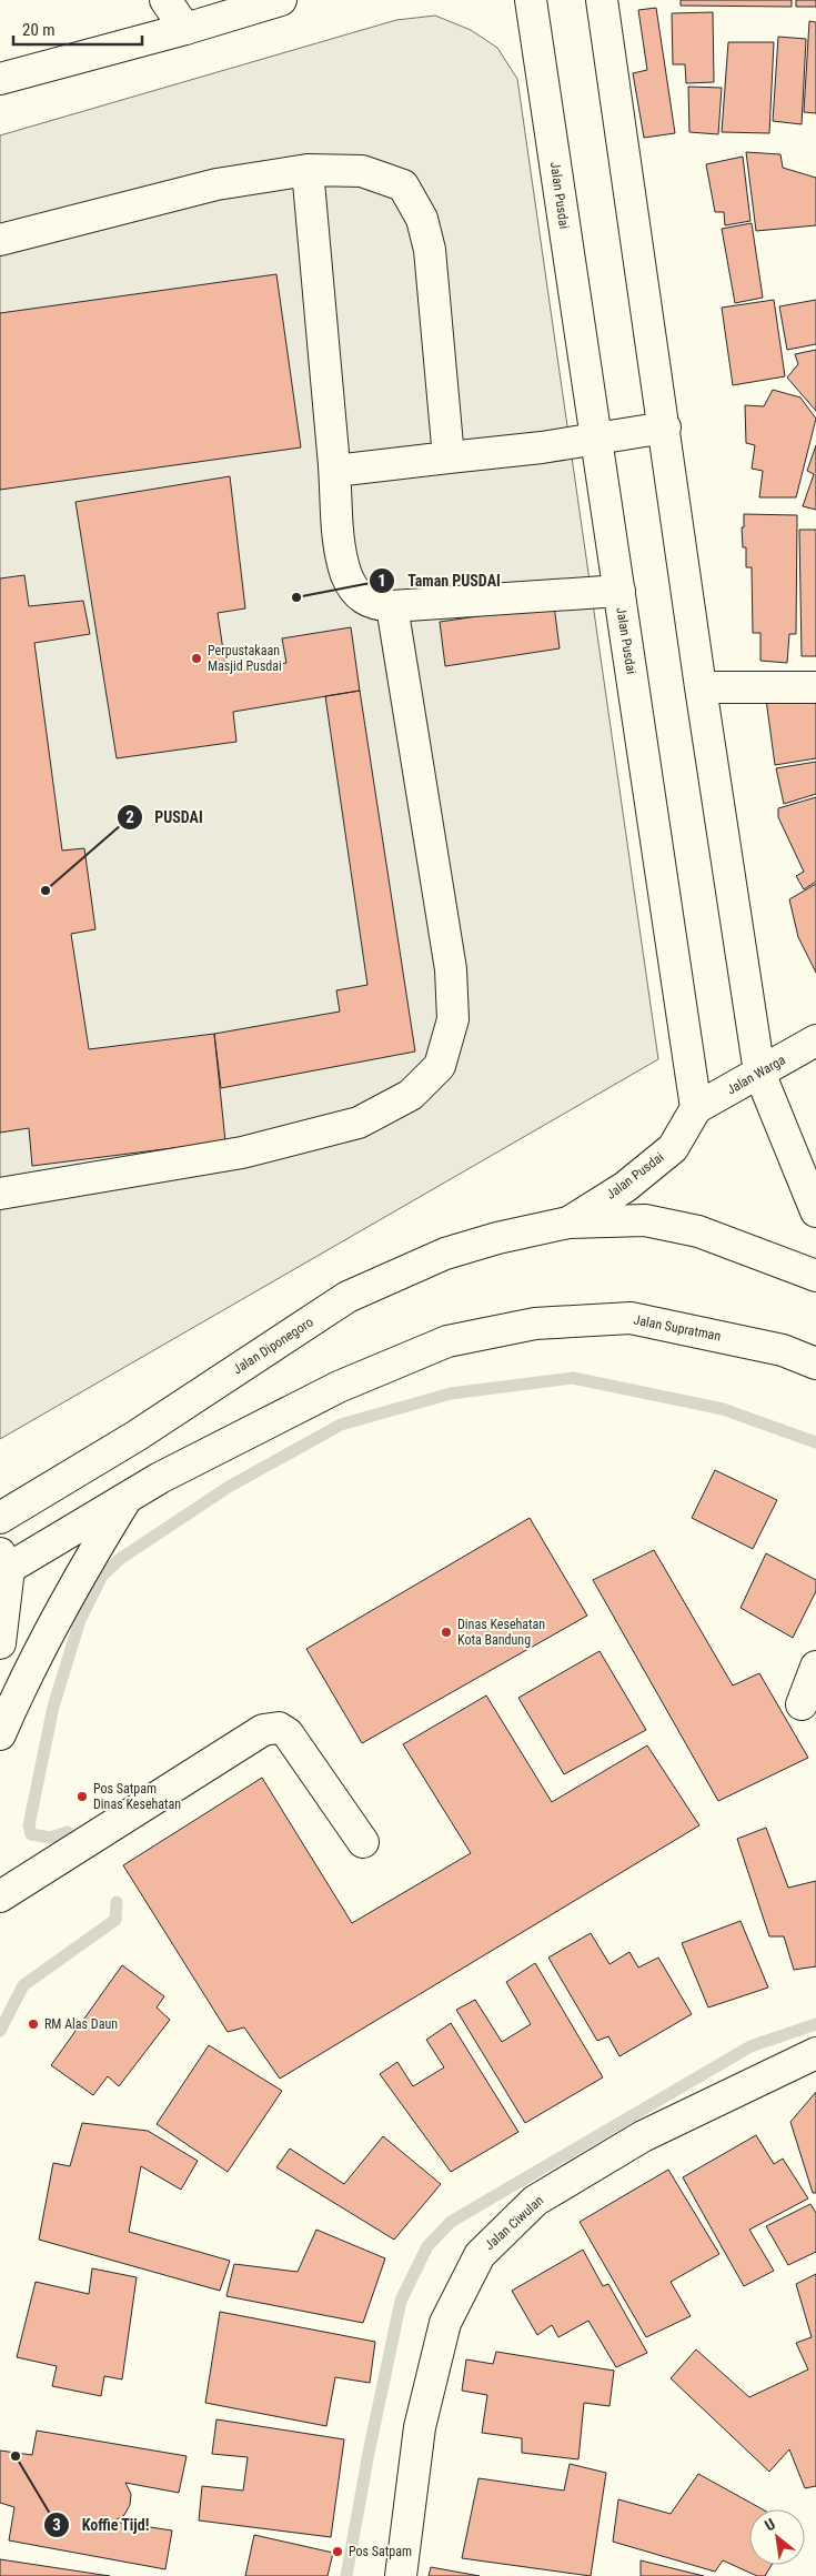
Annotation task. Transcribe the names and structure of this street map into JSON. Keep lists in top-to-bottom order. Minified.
{"streets":{"main road":["Jalan Pusdai","Jalan Warga","Jalan Supratman","Jalan Diponegoro","Jalan Ciwulan"]},"crossings":[["Jalan Pusdai","Jalan Warga"],["Jalan Pusdai","Jalan Diponegoro"]],"places":["Taman PUSDAI","Perpustakaan Masjid Pusdai","PUSDAI","Dinas Kesehatan Kota Bandung","Pos Satpam Dinas Kesehatan","RM Alas Daun","Koffie Tijd!","Pos Satpam"],"scale_bar":"20 m","north":"top left"}
